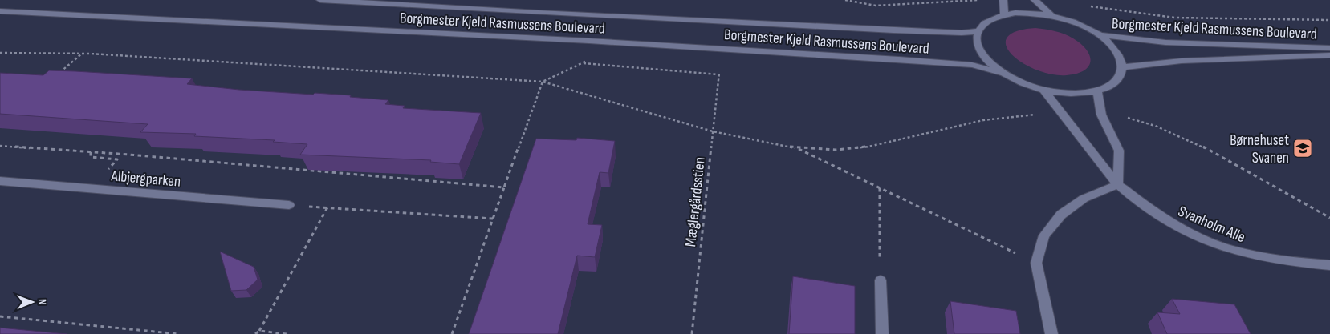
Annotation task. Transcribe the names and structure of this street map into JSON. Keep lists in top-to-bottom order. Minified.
{"streets":{"street":["Borgmester Kjeld Rasmussens Boulevard","Albjergparken","Svanholm Alle"],"path":["Mæglergårdsstien"]},"places":{"school or university":["Børnehuset Svanen"]},"north":"right"}
